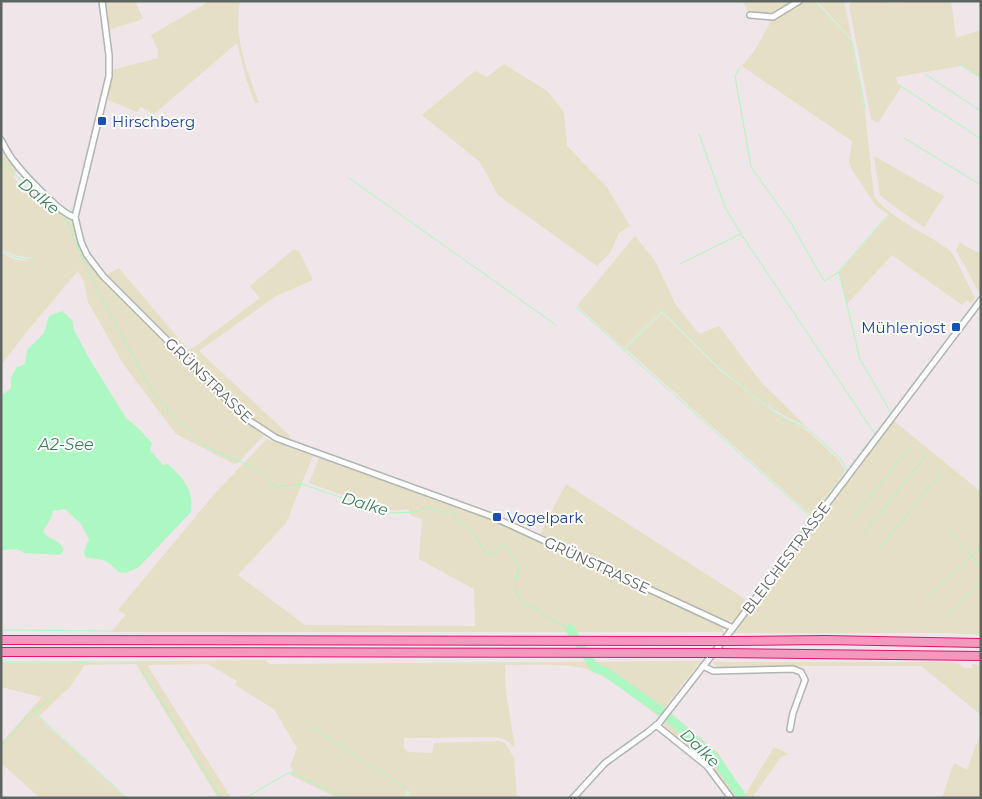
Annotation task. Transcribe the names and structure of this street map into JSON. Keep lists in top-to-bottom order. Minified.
{"streets":{"street":["GRÜNSTRASSE","BLEICHESTRASSE"]},"crossings":[["GRÜNSTRASSE","BLEICHESTRASSE"]],"water":["Dalke","A2-See"],"places":{"transit":["Hirschberg","Mühlenjost","Vogelpark"]}}
